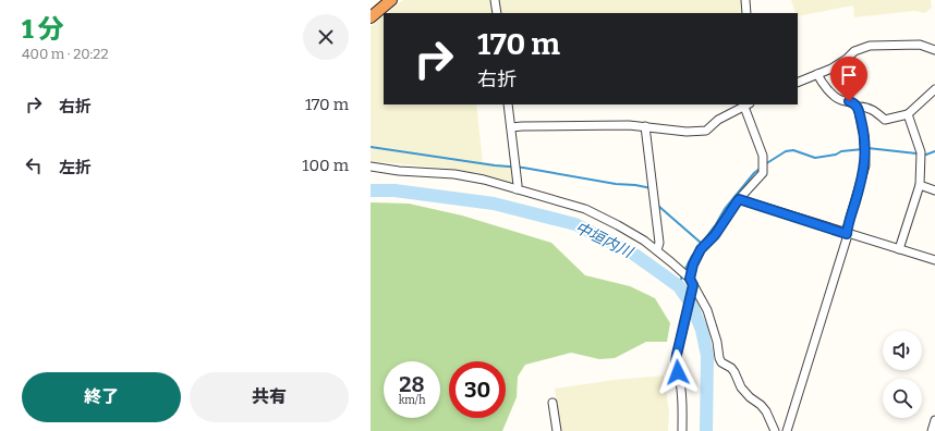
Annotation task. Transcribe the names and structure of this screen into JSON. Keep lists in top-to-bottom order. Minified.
{"water":["中垣内川"],"page":{"heading":["1 分","400 m · 20:22"],"turn":["170 m","右折"],"list":[{"name":"右折","value":"170 m"},{"name":"左折","value":"100 m"}],"speed":"28 km/h","limit":"30","buttons":["終了","共有"]}}
